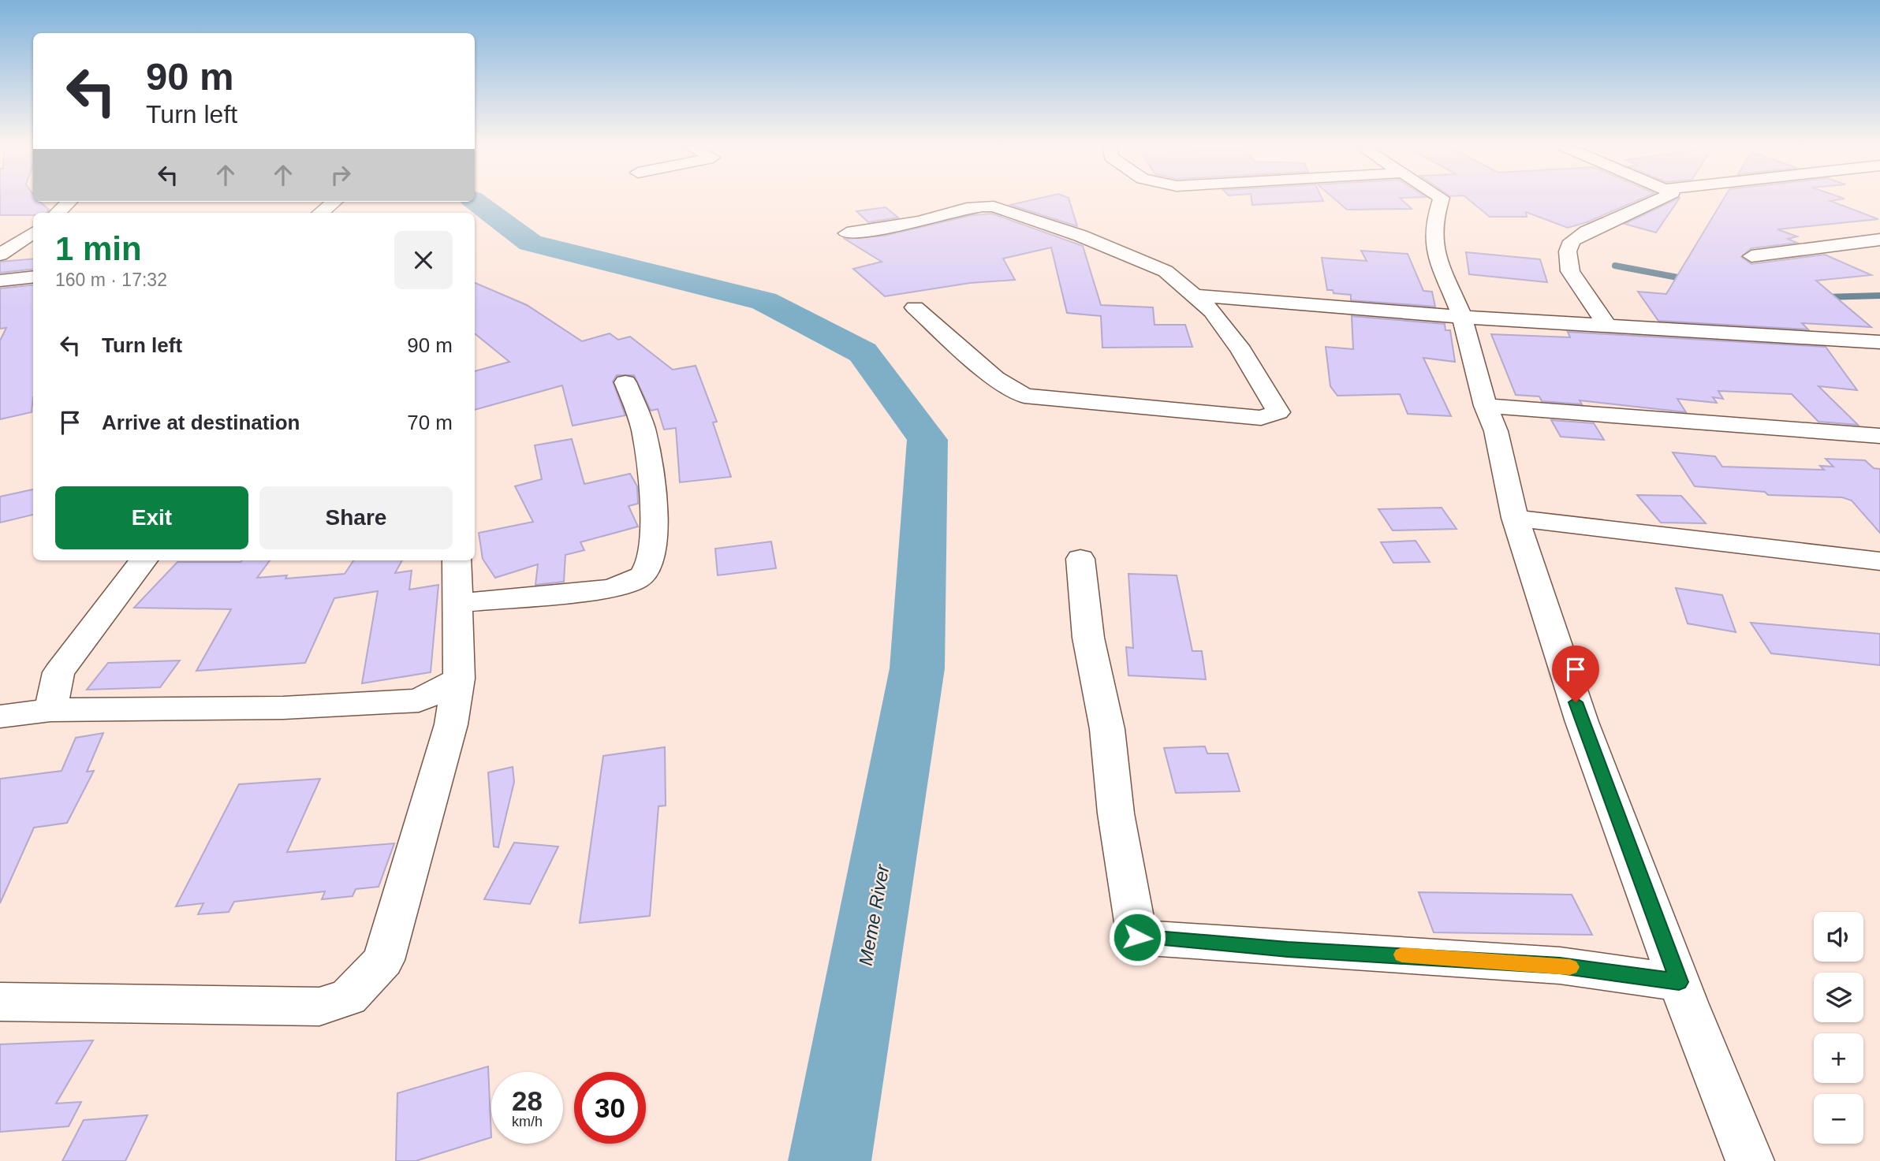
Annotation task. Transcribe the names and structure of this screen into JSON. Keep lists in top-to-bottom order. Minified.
{"water":["Meme River"],"page":{"turn":["90 m","Turn left"],"heading":["1 min","160 m · 17:32"],"list":[{"name":"Turn left","value":"90 m"},{"name":"Arrive at destination","value":"70 m"}],"buttons":["Exit","Share"],"map_buttons":["+","−"],"speed":"28 km/h","limit":"30"}}
